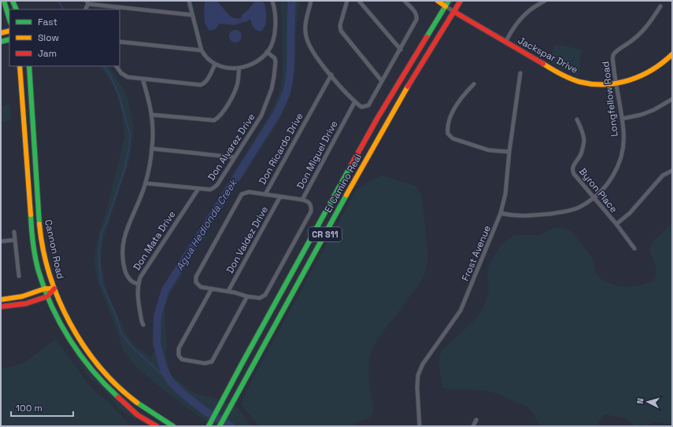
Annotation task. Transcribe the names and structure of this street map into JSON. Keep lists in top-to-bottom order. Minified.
{"streets":{"main road":["Jackspar Drive","El Camino Real","CR S11","Cannon Road"],"street":["Longfellow Road","Don Alvarez Drive","Don Ricardo Drive","Don Miguel Drive","Byron Place","Don Valdez Drive","Don Mata Drive","Frost Avenue"]},"crossings":[["Jackspar Drive","Longfellow Road"],["Jackspar Drive","El Camino Real"],["Longfellow Road","Byron Place"],["Longfellow Road","Frost Avenue"],["Don Alvarez Drive","Don Mata Drive"],["Don Ricardo Drive","Don Miguel Drive"],["Don Miguel Drive","Don Valdez Drive"]],"water":["Agua Hedionda Creek"],"legend":["Fast","Slow","Jam"],"scale_bar":"100 m","north":"left"}
